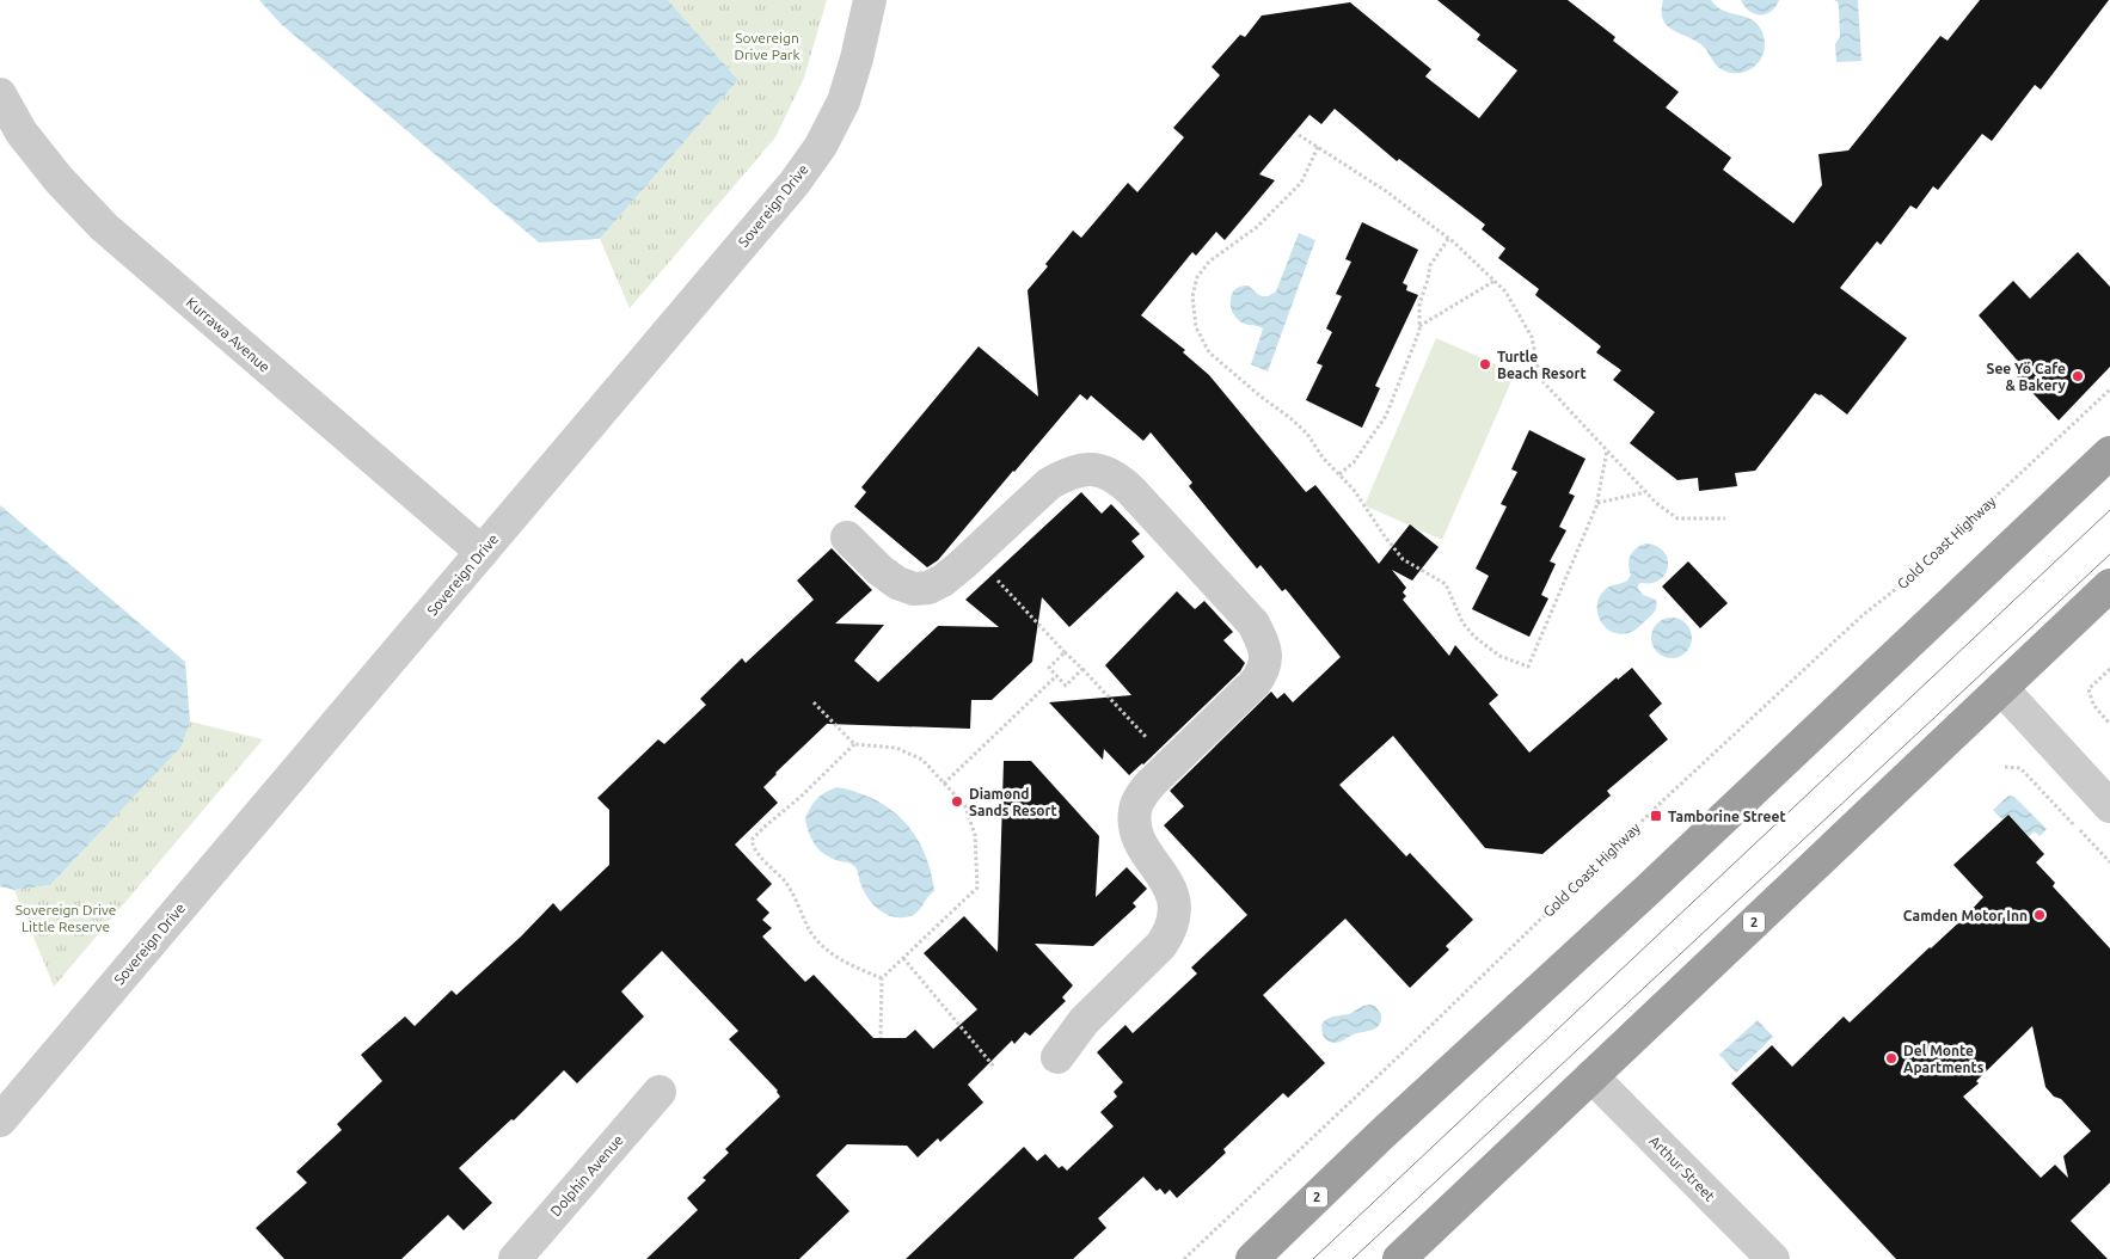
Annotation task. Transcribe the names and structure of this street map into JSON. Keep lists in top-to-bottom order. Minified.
{"streets":{"highway":["2"],"street":["Sovereign Drive","Kurrawa Avenue","Arthur Street","Dolphin Avenue"],"path":["Gold Coast Highway"]},"crossings":[["Sovereign Drive","Kurrawa Avenue"],["2","Arthur Street"]],"parks":["Sovereign Drive Park","Sovereign Drive Little Reserve"],"places":{"other":["Turtle Beach Resort","See Yö Cafe & Bakery","Diamond Sands Resort","Camden Motor Inn","Del Monte Apartments"],"transit":["Tamborine Street"]}}
